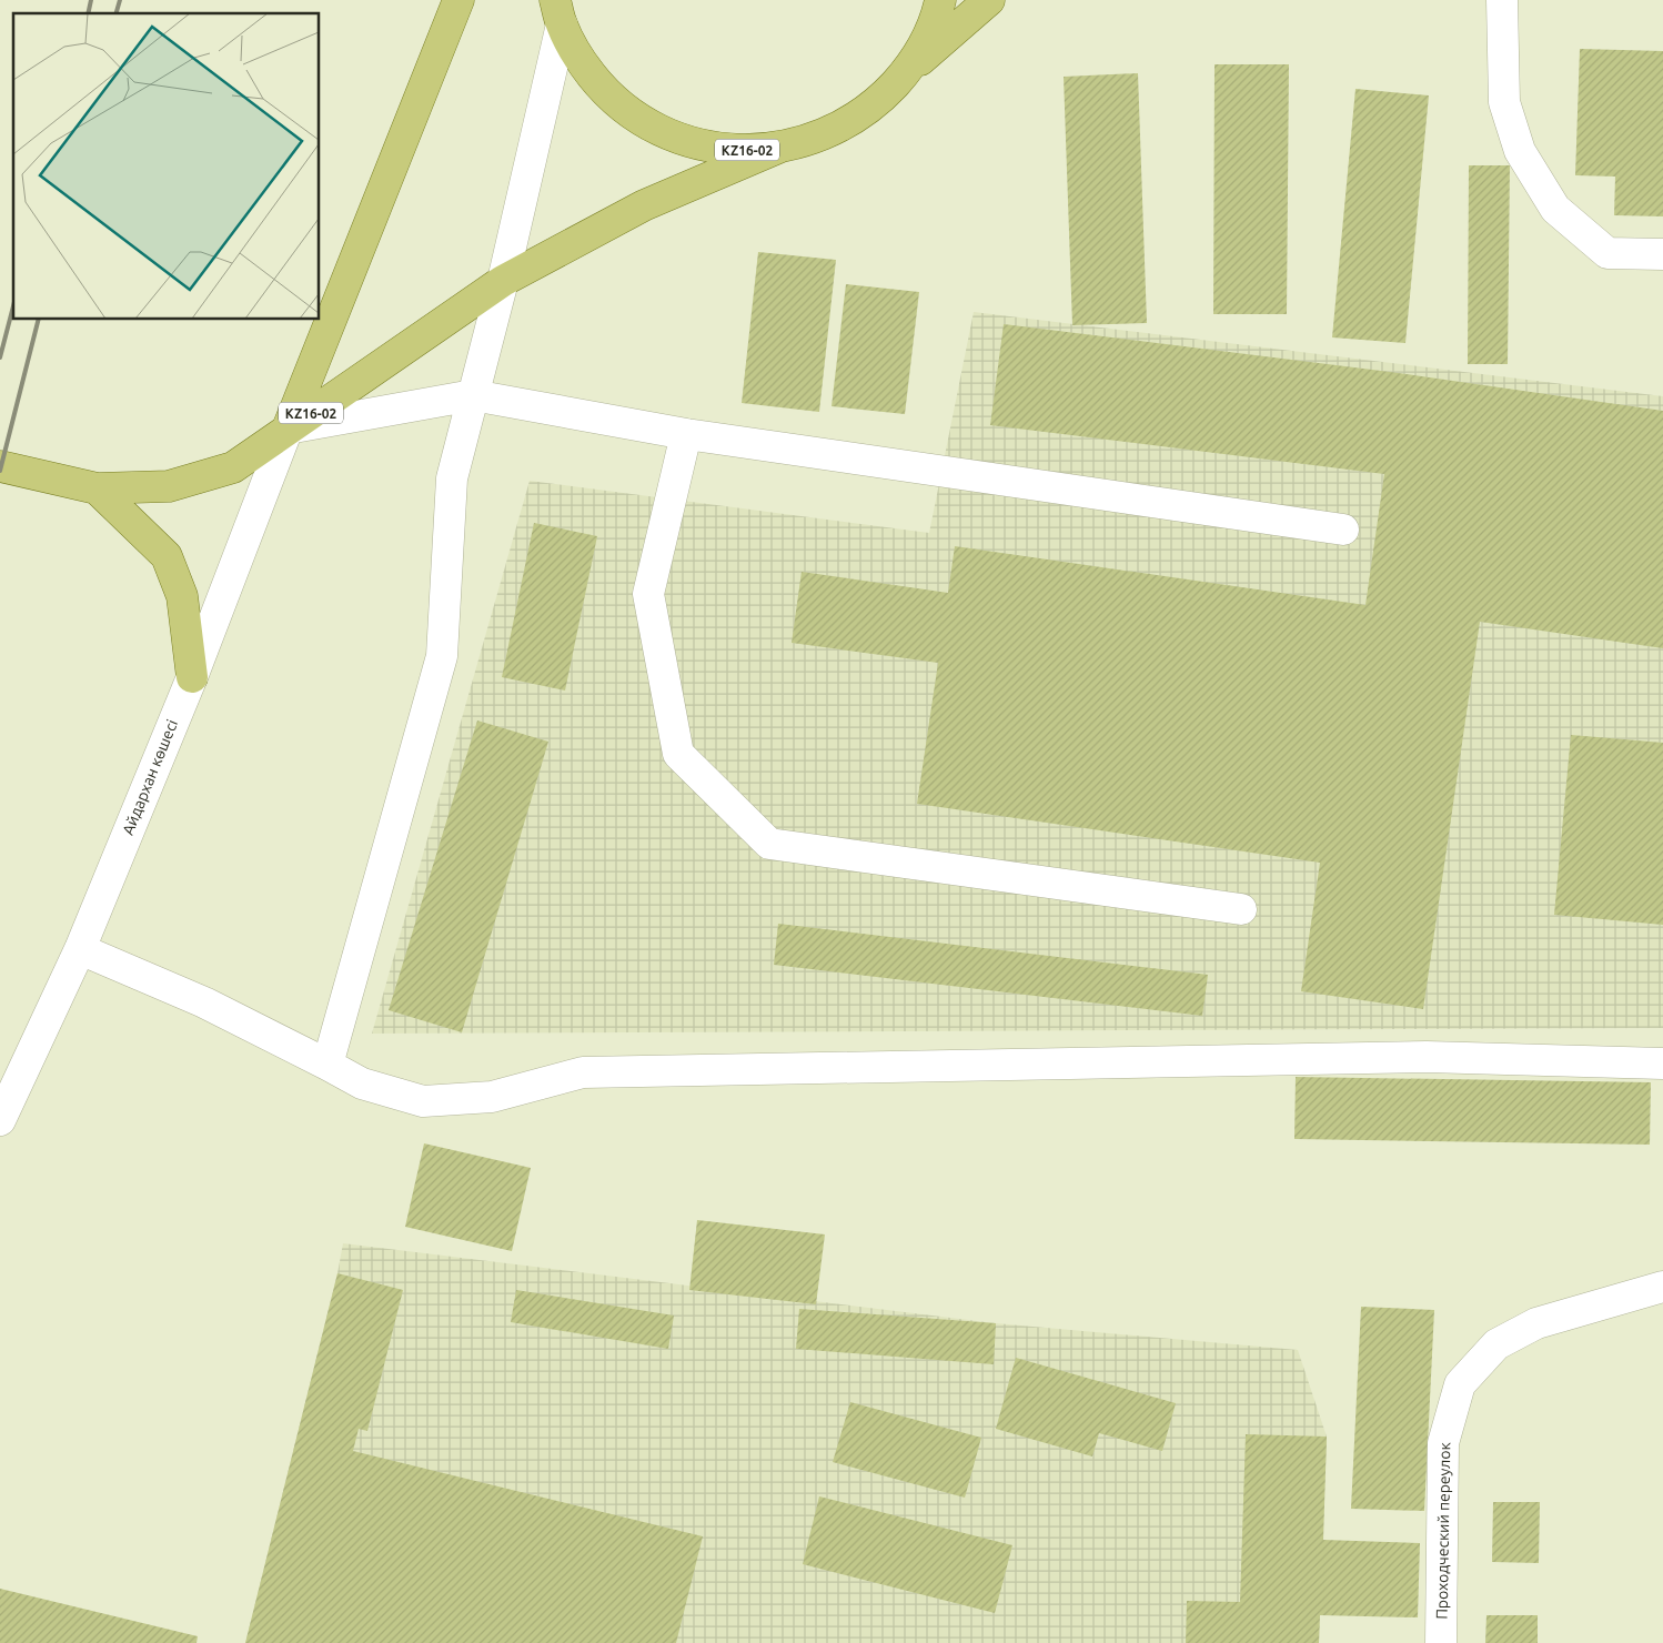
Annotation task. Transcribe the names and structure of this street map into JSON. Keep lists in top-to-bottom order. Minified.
{"streets":{"main road":["KZ16-02"],"street":["Айдархан көшесі","Проходческий переулок"]},"crossings":[["KZ16-02","Айдархан көшесі"]]}
